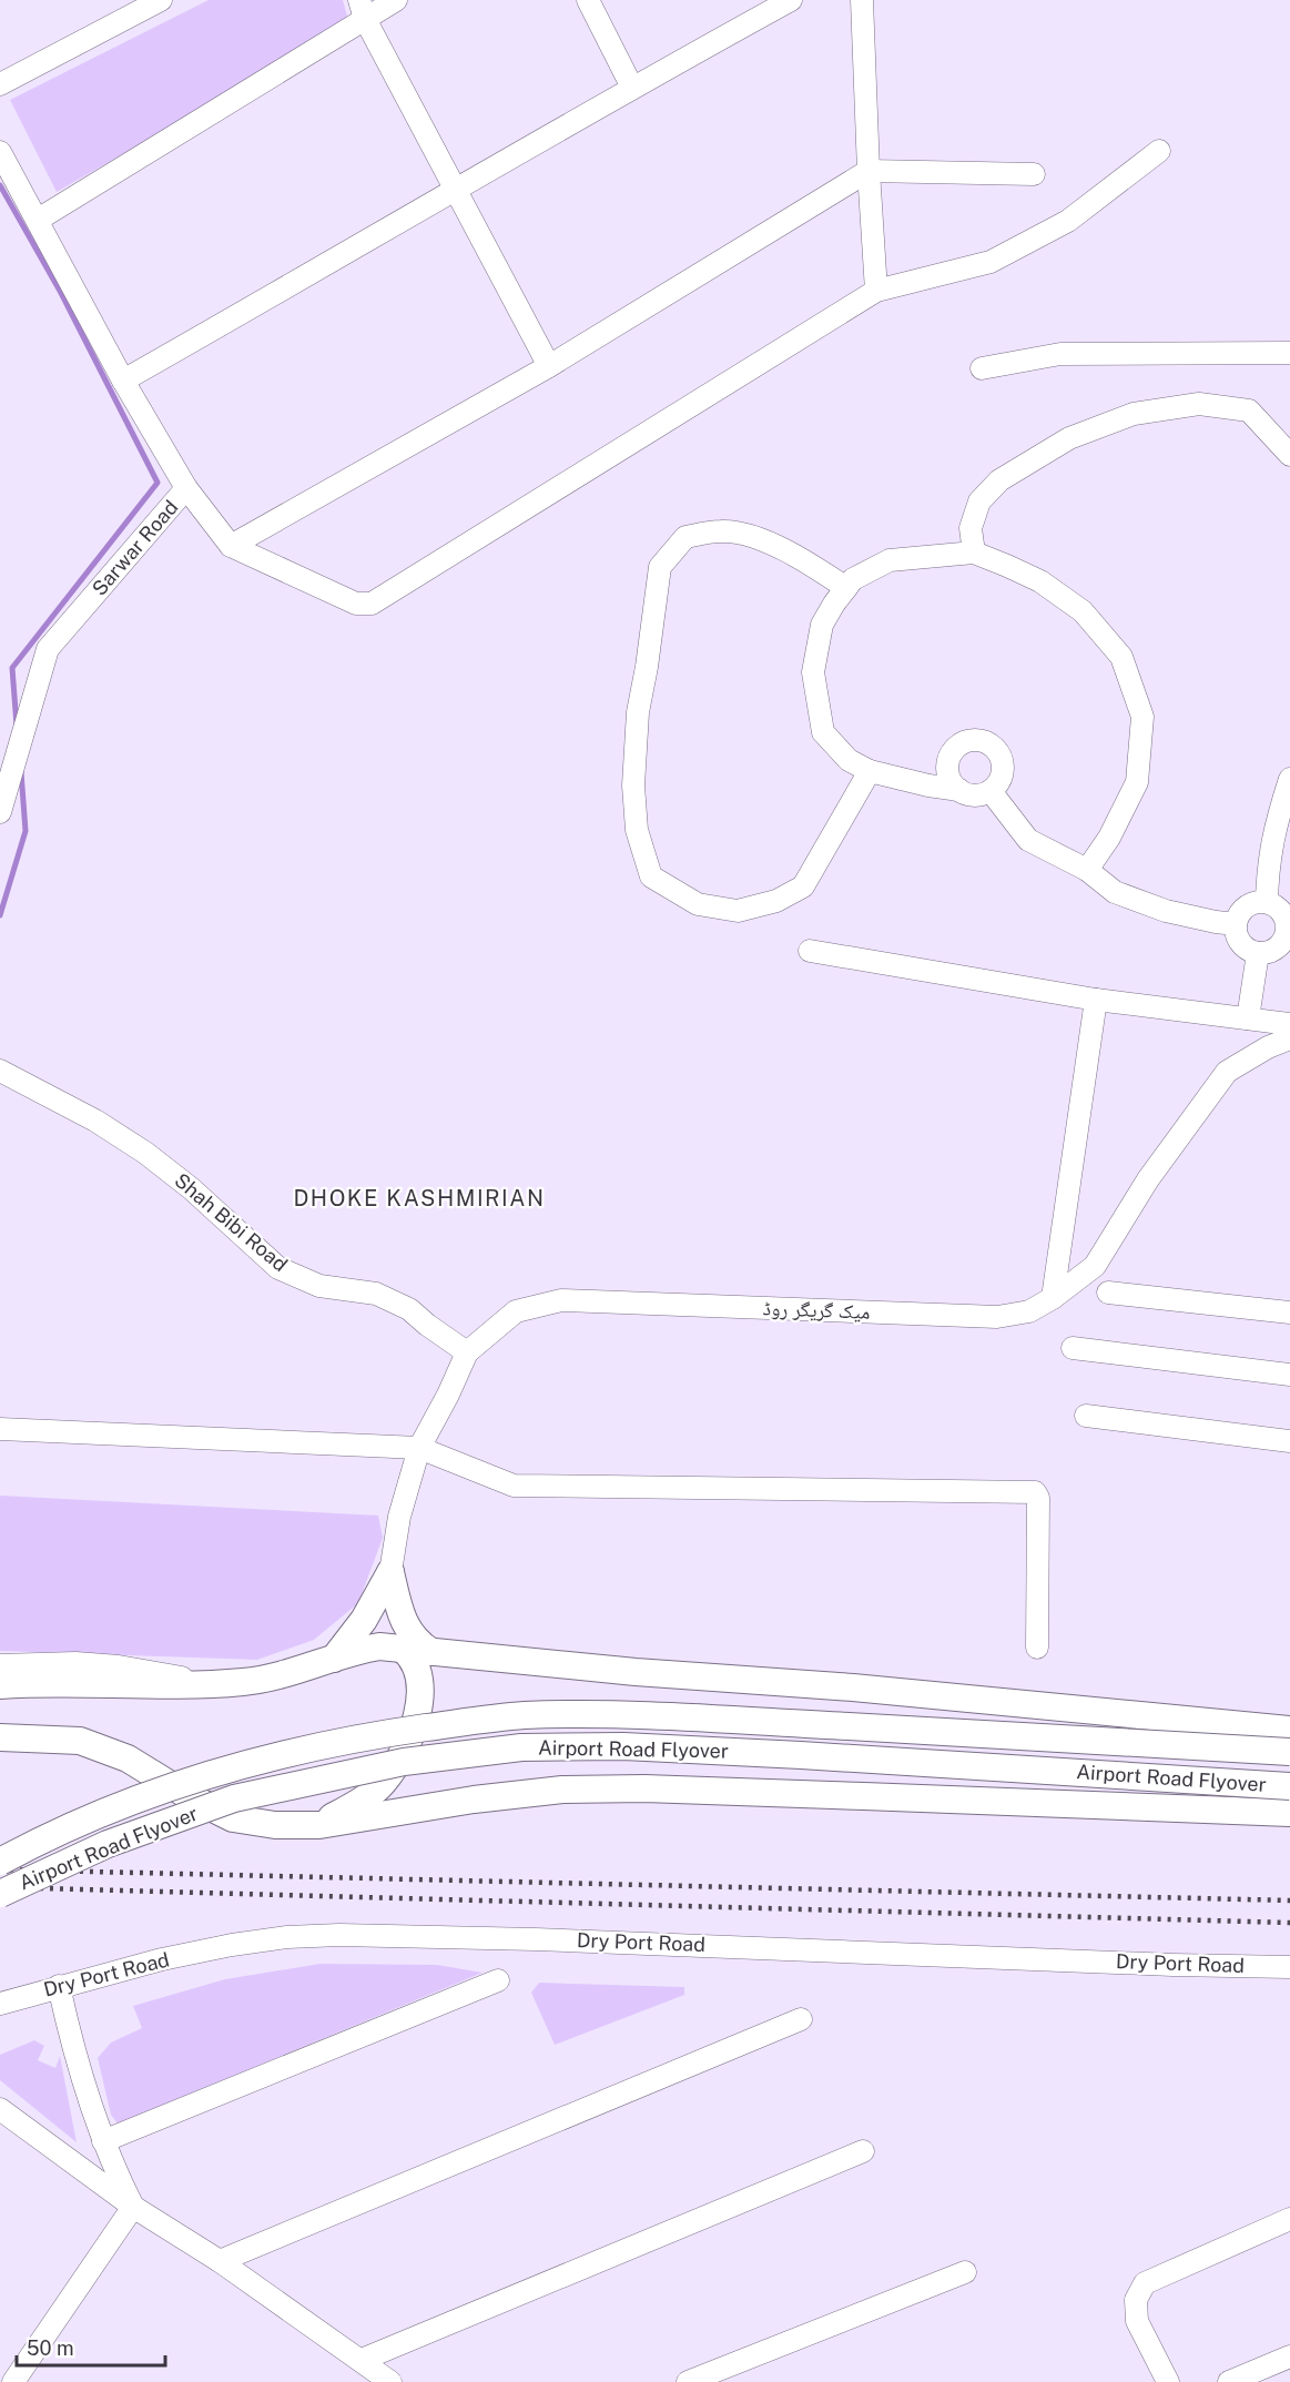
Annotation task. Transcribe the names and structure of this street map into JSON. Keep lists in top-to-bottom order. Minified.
{"streets":{"main road":["میک گریگر روڈ","Airport Road Flyover"],"street":["Sarwar Road","Shah Bibi Road","Dry Port Road"]},"crossings":[["Shah Bibi Road","میک گریگر روڈ"]],"districts":["DHOKE KASHMIRIAN"],"scale_bar":"50 m"}
